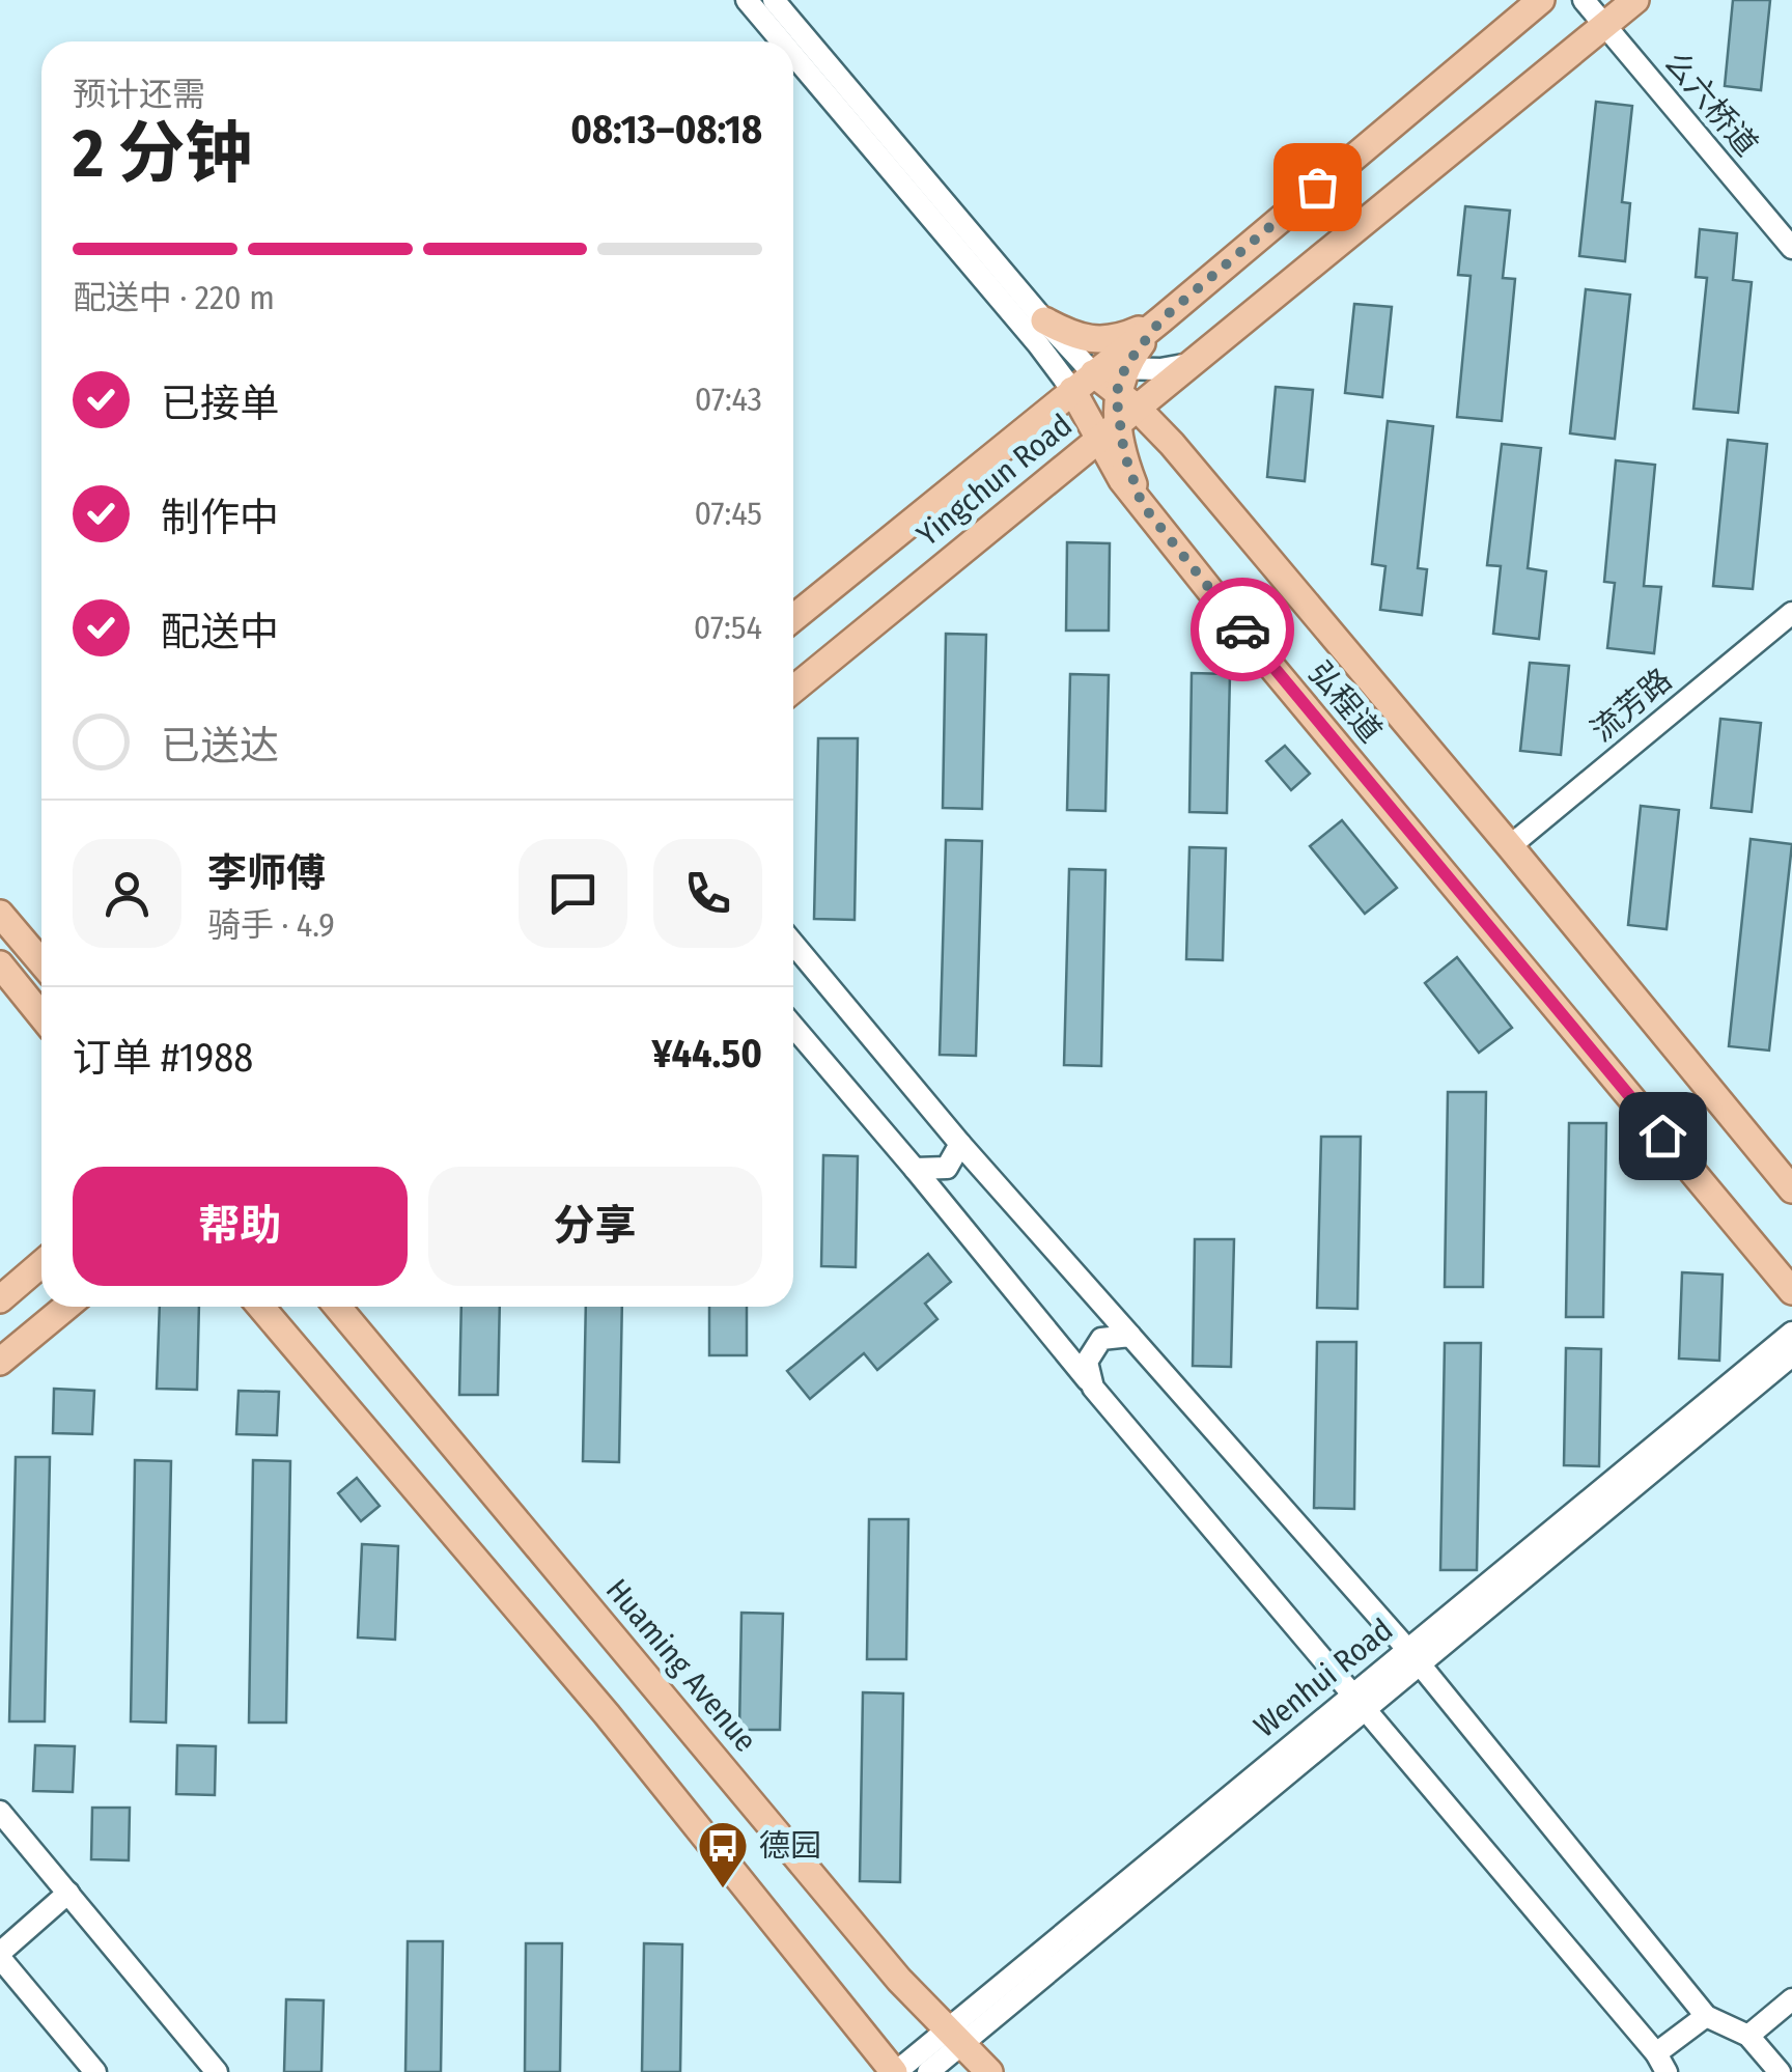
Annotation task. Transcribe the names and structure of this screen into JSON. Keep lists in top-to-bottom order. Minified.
{"streets":{"main road":["Yingchun Road","弘程道","Huaming Avenue"],"street":["么六桥道","流芳路","Wenhui Road"]},"crossings":[["么六桥道","Yingchun Road"],["Yingchun Road","弘程道"],["弘程道","流芳路"],["Huaming Avenue","Wenhui Road"]],"places":{"bus stop":["德园"]},"page":{"heading":["2 分钟","预计还需","08:13–08:18"],"panel":["李师傅","骑手 · 4.9","订单 #1988","¥44.50"],"bar":"配送中 · 220 m","list":[["已接单","07:43"],["制作中","07:45"],["配送中","07:54"],"已送达"],"buttons":["帮助","分享"]}}
